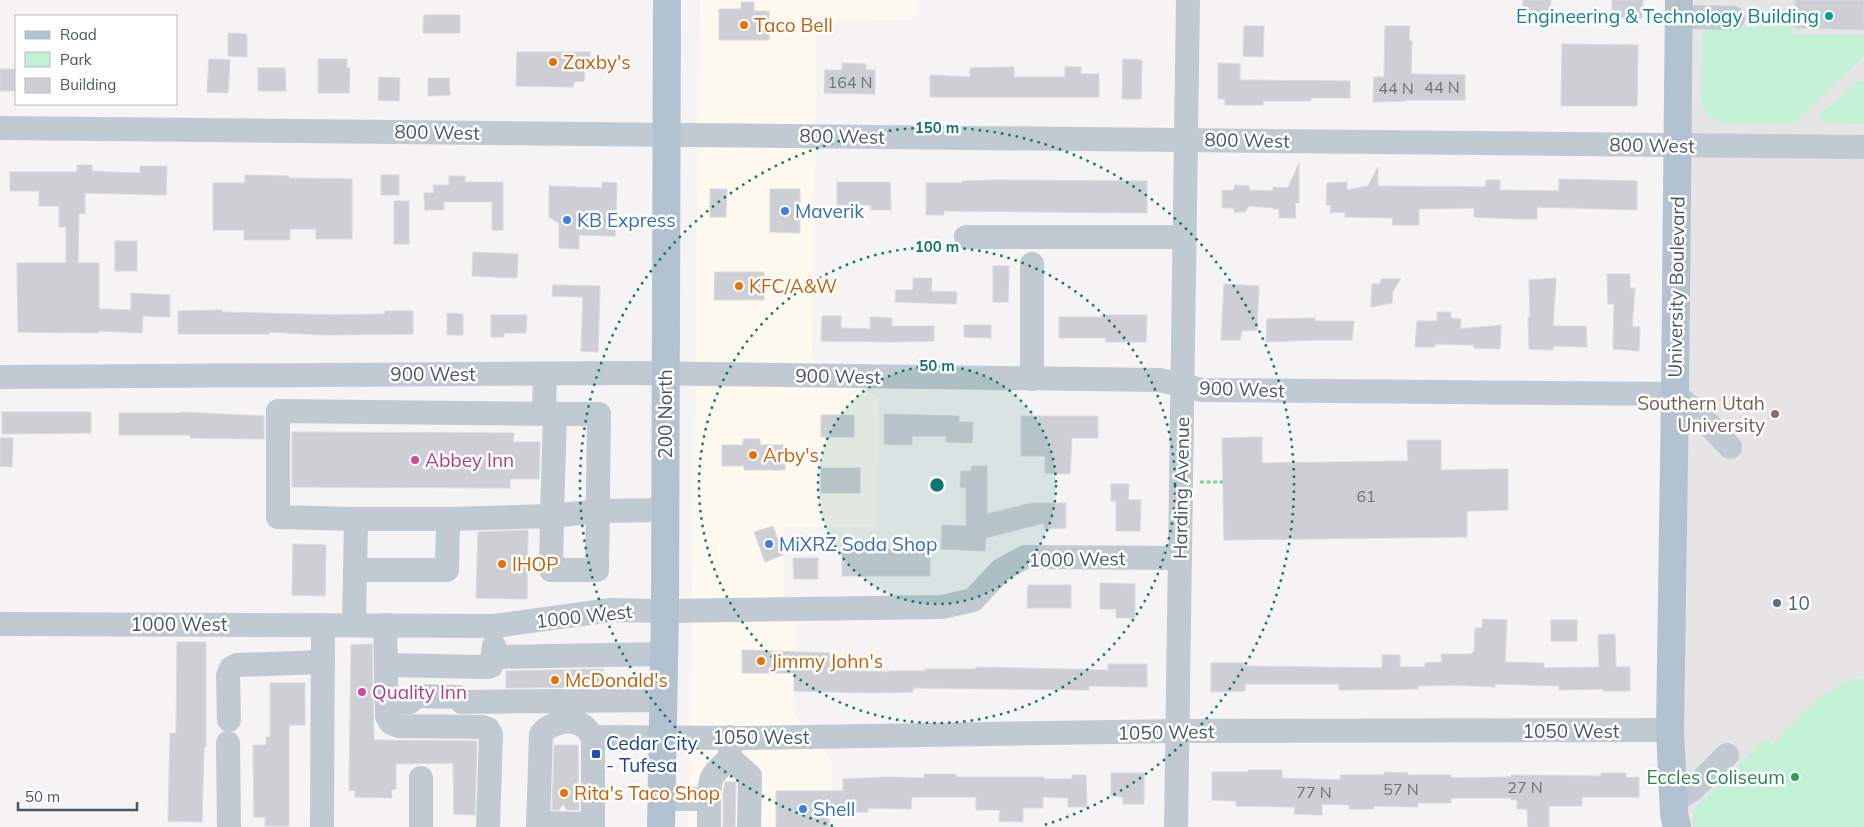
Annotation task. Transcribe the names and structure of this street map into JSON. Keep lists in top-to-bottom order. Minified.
{"streets":{"main road":["University Boulevard","200 North"],"street":["800 West","900 West","Harding Avenue","1000 West","1050 West"]},"crossings":[["800 West","University Boulevard"],["800 West","200 North"],["800 West","Harding Avenue"],["University Boulevard","900 West"],["University Boulevard","1050 West"],["900 West","200 North"],["900 West","Harding Avenue"],["200 North","1000 West"],["200 North","1050 West"],["Harding Avenue","1000 West"],["Harding Avenue","1050 West"]],"places":{"other":["Engineering & Technology Building","Taco Bell","Zaxby's","Maverik","KB Express","KFC/A&W","Southern Utah University","Arby's","Abbey Inn","MiXRZ Soda Shop","IHOP","10","Jimmy John's","McDonald's","Quality Inn","Eccles Coliseum","Rita's Taco Shop","Shell"],"transit":["Cedar City - Tufesa"]},"house_numbers":["164 N","44 N","44 N","61","27 N","57 N","77 N"],"legend":["Road","Park","Building"],"scale_bar":"50 m","rings":["150 m","100 m","50 m"]}
